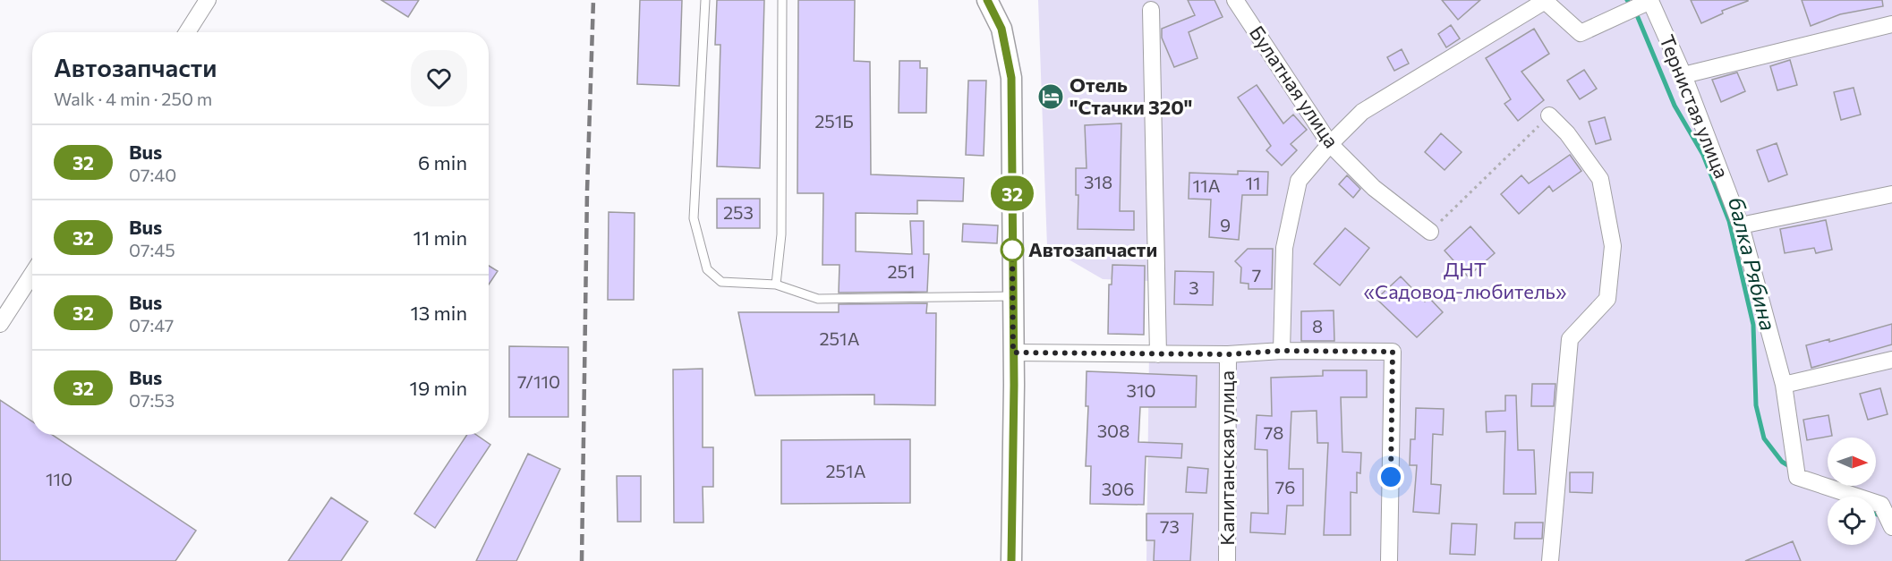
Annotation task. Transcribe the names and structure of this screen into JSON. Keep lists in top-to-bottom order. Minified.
{"streets":{"street":["Булатная улица","Тернистая улица","Капитанская улица"]},"water":["балка Рябина"],"parks":["ДНТ «Садовод-любитель»"],"places":{"hotel":["Отель \"Стачки 320\""],"other":["Автозапчасти"]},"lines":["bus line 32"],"house_numbers":["251Б","318","11","11А","253","9","251","7","3","8","251А","7/110","310","308","78","251А","110","76","306","73"],"north":"right","page":{"on_map":"32","heading":["Автозапчасти","Walk · 4 min · 250 m"],"list":[{"mark":"32","name":"Bus","note":"07:40","value":"6 min"},{"mark":"32","name":"Bus","note":"07:45","value":"11 min"},{"mark":"32","name":"Bus","note":"07:47","value":"13 min"},{"mark":"32","name":"Bus","note":"07:53","value":"19 min"}]}}
